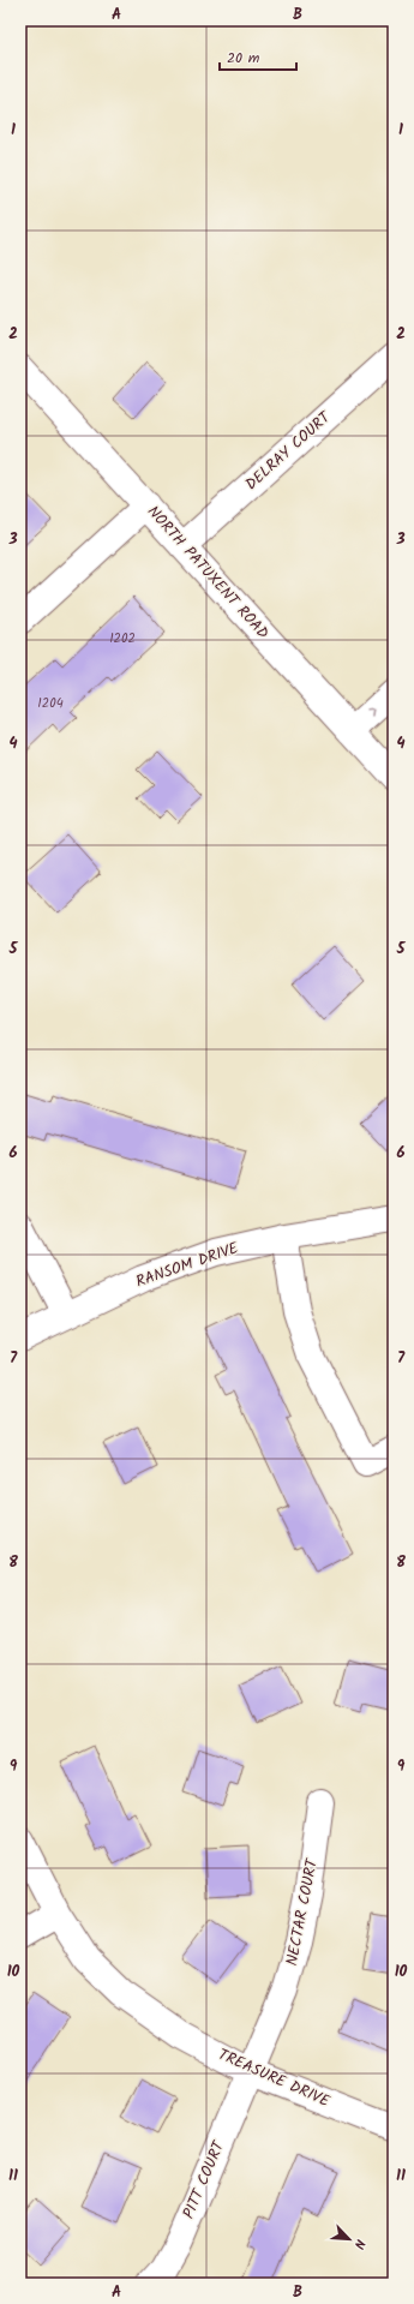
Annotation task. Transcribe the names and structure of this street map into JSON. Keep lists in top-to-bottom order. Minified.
{"streets":{"street":["DELRAY COURT","NORTH PATUXENT ROAD","RANSOM DRIVE","NECTAR COURT","TREASURE DRIVE","PITT COURT"]},"crossings":[["DELRAY COURT","NORTH PATUXENT ROAD"],["NECTAR COURT","TREASURE DRIVE"],["NECTAR COURT","PITT COURT"],["TREASURE DRIVE","PITT COURT"]],"house_numbers":["1202","1204"],"scale_bar":"20 m","north":"bottom right","grid":{"columns":["A","B"],"rows":["1","2","3","4","5","6","7","8","9","10","11"]}}
